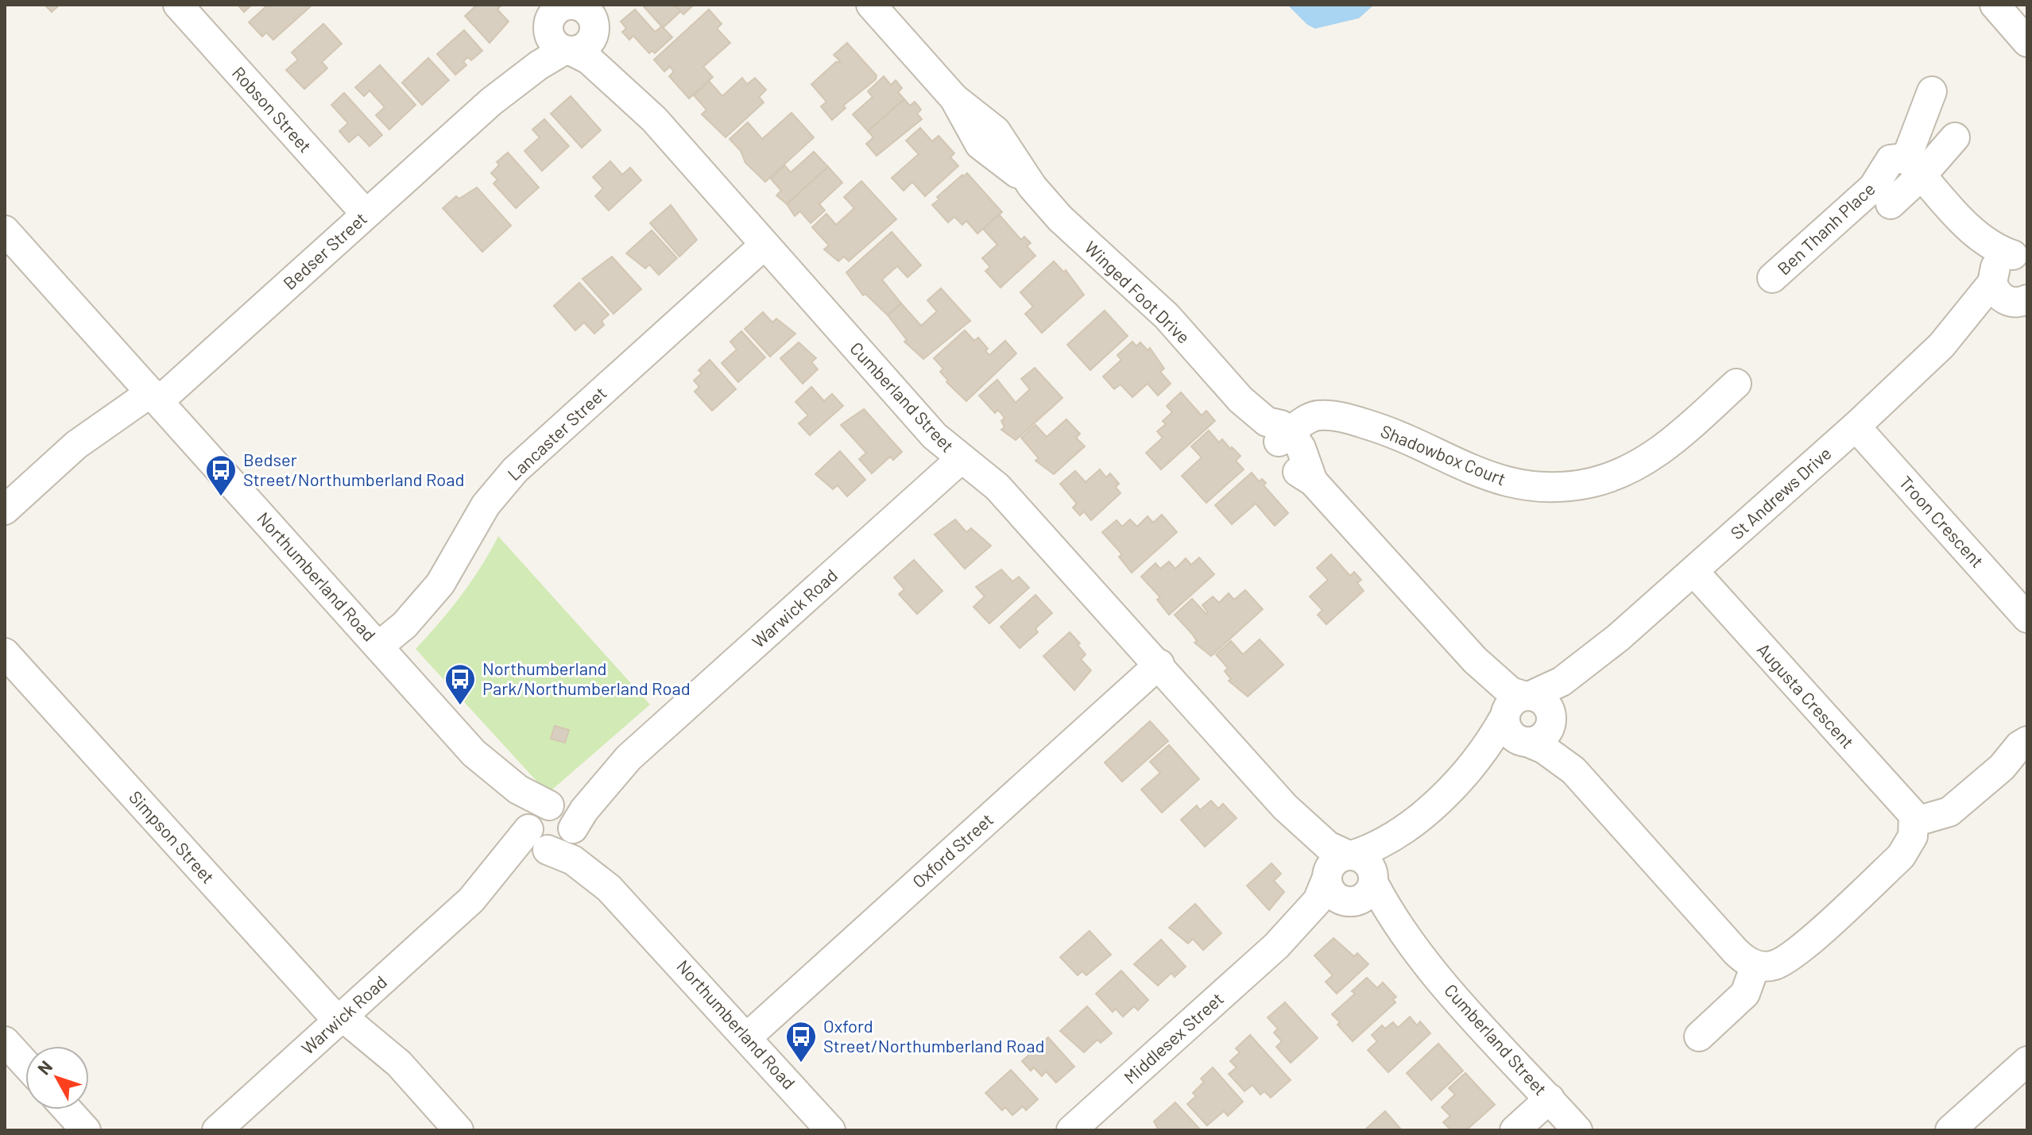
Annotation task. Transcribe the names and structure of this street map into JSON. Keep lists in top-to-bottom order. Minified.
{"streets":{"street":["Robson Street","Ben Thanh Place","Bedser Street","Winged Foot Drive","Cumberland Street","Lancaster Street","Shadowbox Court","St Andrews Drive","Troon Crescent","Northumberland Road","Warwick Road","Augusta Crescent","Simpson Street","Oxford Street","Middlesex Street"]},"crossings":[["Robson Street","Bedser Street"],["Bedser Street","Cumberland Street"],["Bedser Street","Northumberland Road"],["Winged Foot Drive","Shadowbox Court"],["Cumberland Street","Lancaster Street"],["Cumberland Street","St Andrews Drive"],["Cumberland Street","Warwick Road"],["Cumberland Street","Oxford Street"],["Cumberland Street","Middlesex Street"],["Lancaster Street","Northumberland Road"],["St Andrews Drive","Troon Crescent"],["St Andrews Drive","Augusta Crescent"],["St Andrews Drive","Middlesex Street"],["Northumberland Road","Warwick Road"],["Northumberland Road","Oxford Street"],["Warwick Road","Simpson Street"]],"places":{"bus stop":["Bedser Street/Northumberland Road","Northumberland Park/Northumberland Road","Oxford Street/Northumberland Road"]},"north":"top left"}
